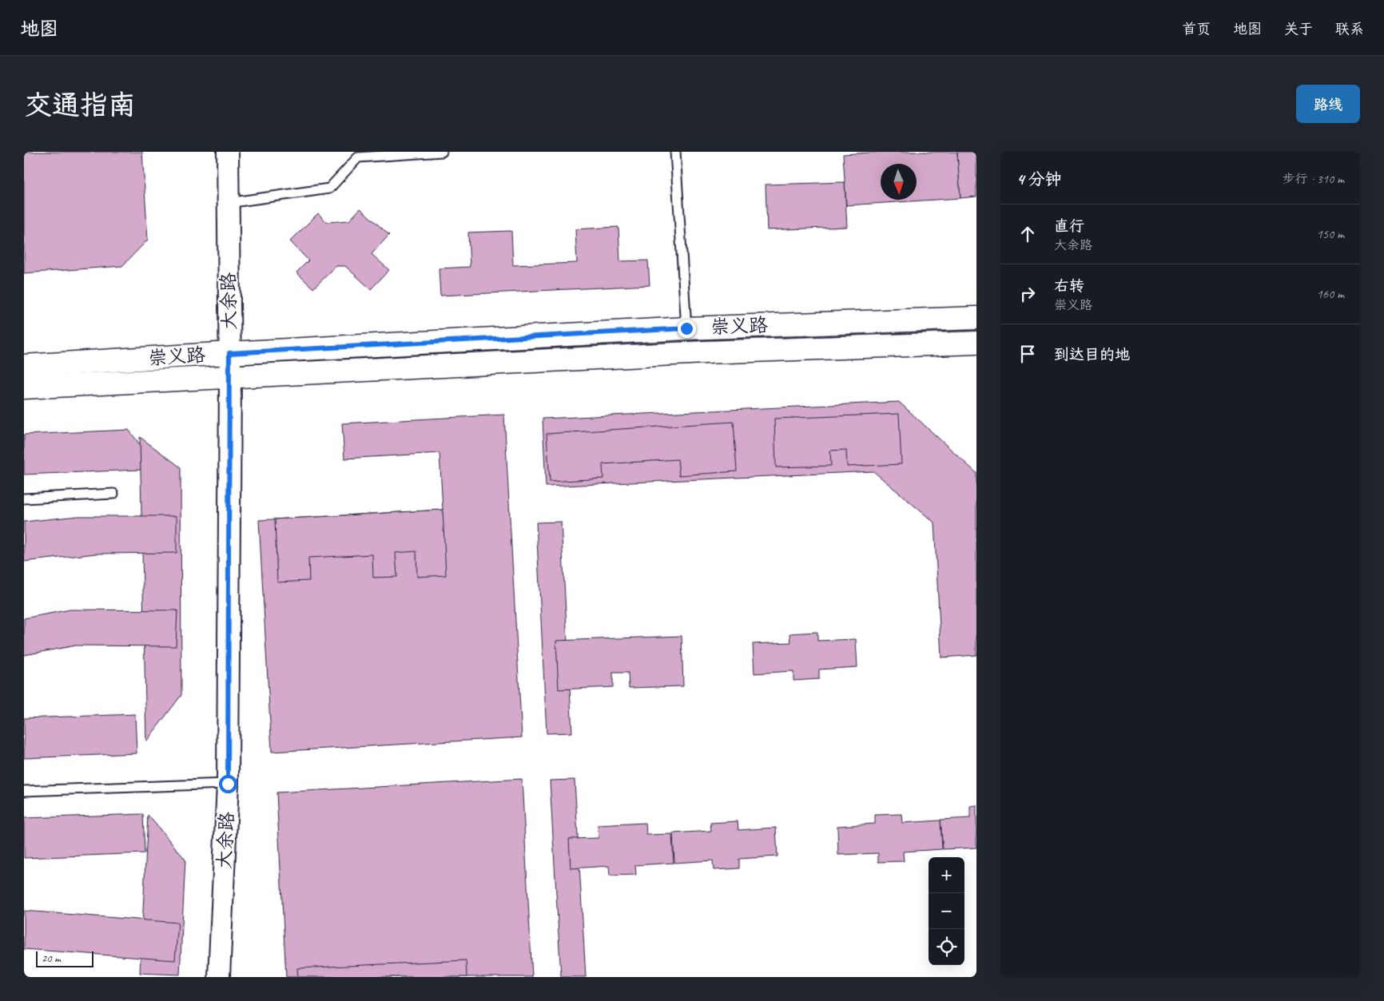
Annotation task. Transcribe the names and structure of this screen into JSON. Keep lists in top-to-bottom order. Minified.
{"streets":{"main road":["崇义路"],"street":["大余路"]},"crossings":[["大余路","崇义路"]],"scale_bar":"20 m","north":"bottom","page":{"header":"地图","nav":["首页","地图","关于","联系"],"buttons":"路线","title":"交通指南","heading":["4 分钟","步行 · 310 m"],"list":[["直行","大余路","150 m"],["右转","崇义路","160 m"],"到达目的地"],"map_buttons":["+","−"],"scale":"20 m"}}
